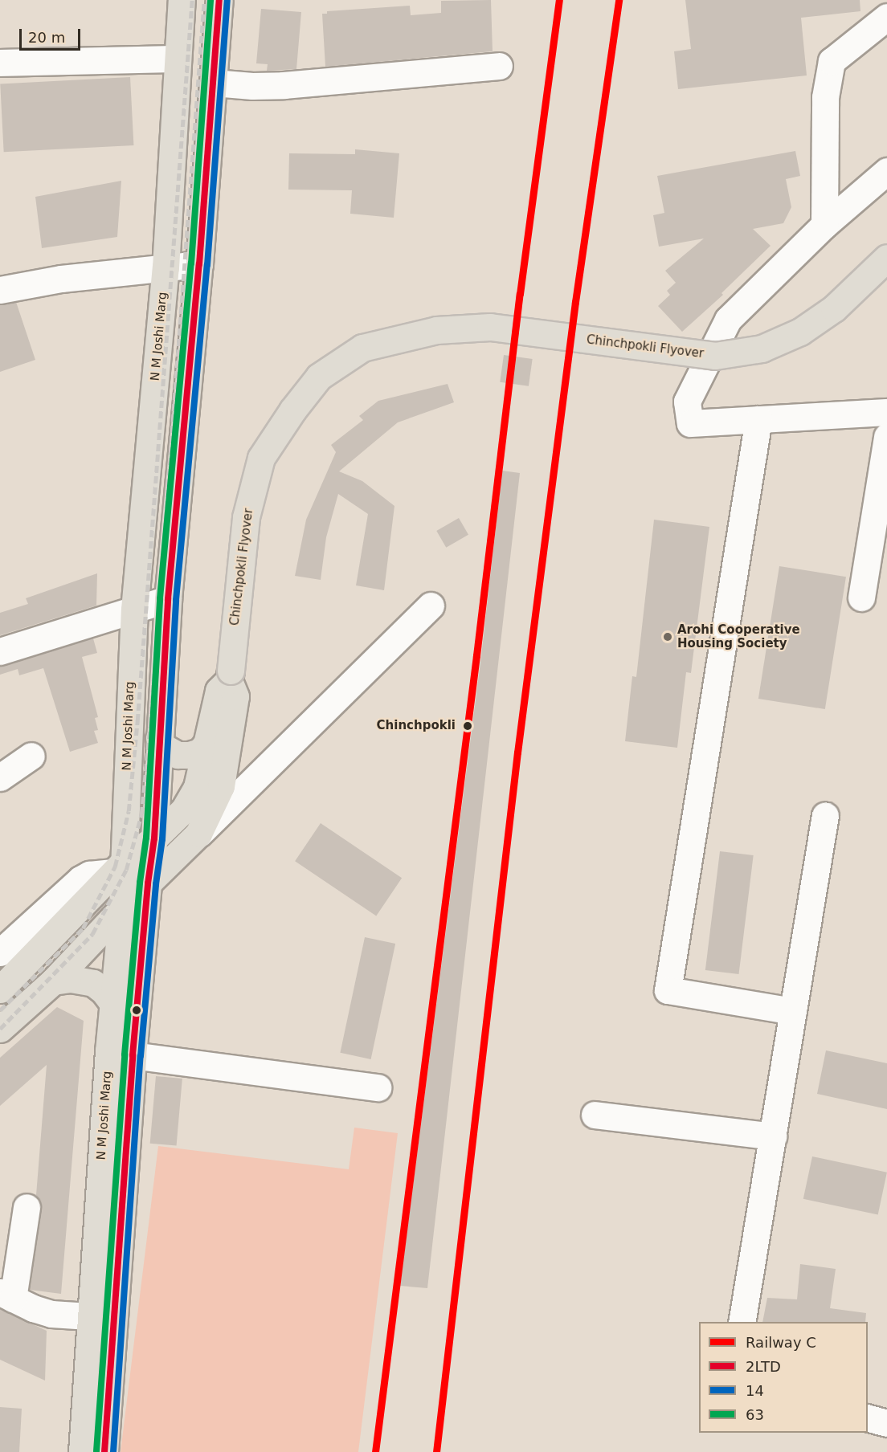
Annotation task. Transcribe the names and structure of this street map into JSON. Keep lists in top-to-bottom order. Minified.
{"streets":{"main road":["N M Joshi Marg","Chinchpokli Flyover"]},"places":["Arohi Cooperative Housing Society","Chinchpokli"],"lines":["rail line C","transit line 2LTD","transit line 63","transit line 14"],"legend":["Railway C","2LTD","14","63"],"scale_bar":"20 m"}
